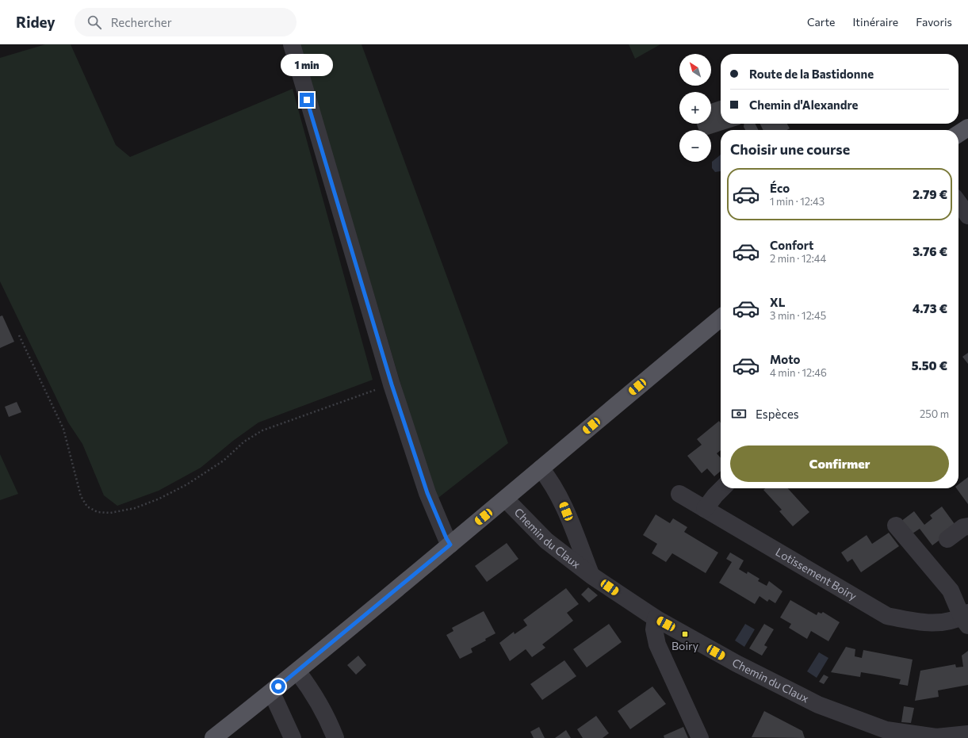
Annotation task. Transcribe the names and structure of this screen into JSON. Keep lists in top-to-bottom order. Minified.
{"streets":{"street":["Chemin du Claux","Lotissement Boiry"]},"places":{"transit":["Boiry"]},"north":"top left","page":{"header":"Ridey","search":"Rechercher","nav":["Carte","Itinéraire","Favoris"],"map_buttons":["+","−"],"bubble":"1 min","banner":["Route de la Bastidonne","Chemin d'Alexandre"],"heading":"Choisir une course","list":[{"name":"Éco","note":"1 min · 12:43","value":"2.79 €"},{"name":"Confort","note":"2 min · 12:44","value":"3.76 €"},{"name":"XL","note":"3 min · 12:45","value":"4.73 €"},{"name":"Moto","note":"4 min · 12:46","value":"5.50 €"}],"pay":["Espèces","250 m"],"buttons":"Confirmer"}}
